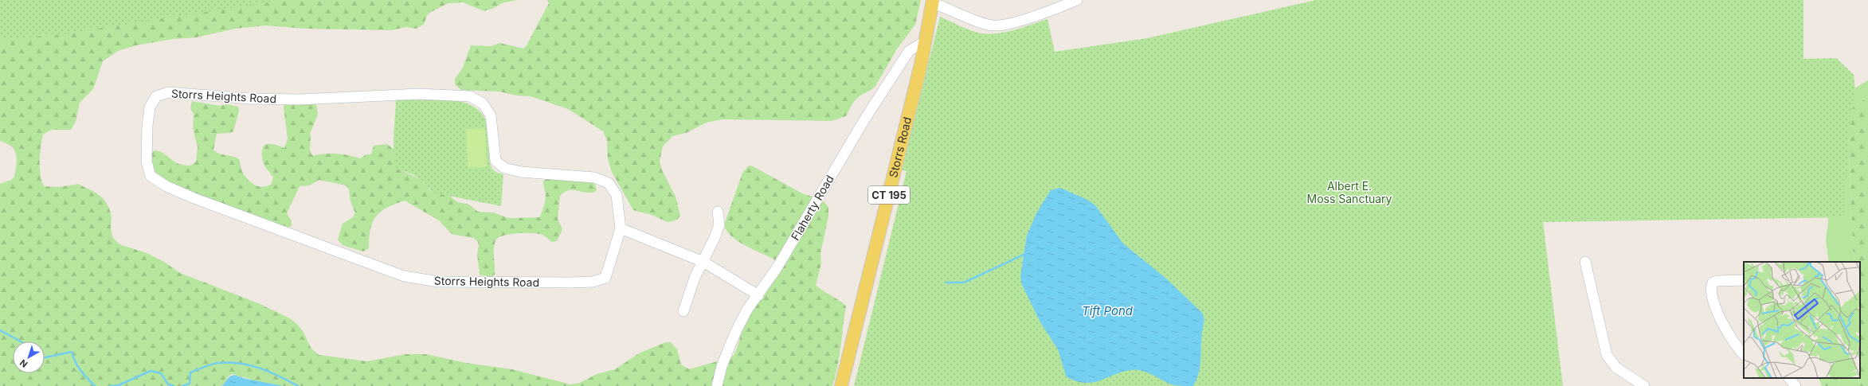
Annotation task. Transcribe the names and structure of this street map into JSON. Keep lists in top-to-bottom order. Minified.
{"streets":{"main road":["Storrs Road","CT 195"],"street":["Storrs Heights Road","Flaherty Road"]},"crossings":[["Storrs Road","Flaherty Road"]],"water":["Tift Pond"],"parks":["Albert E. Moss Sanctuary"],"north":"bottom left"}
